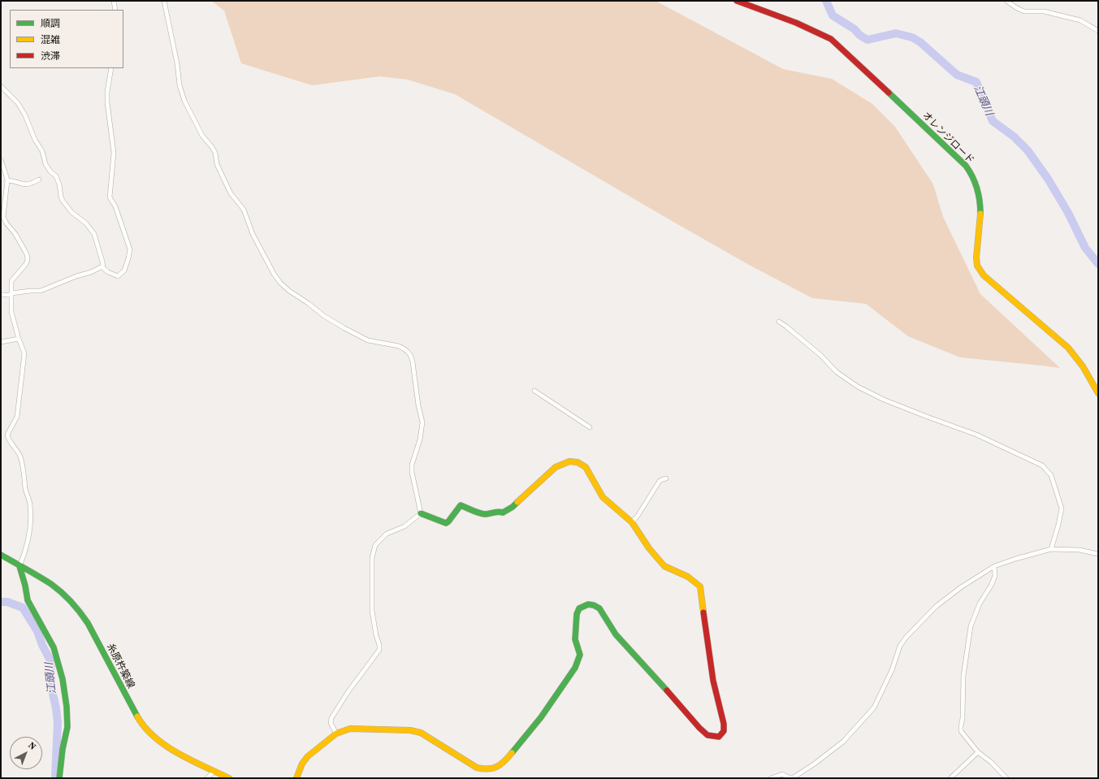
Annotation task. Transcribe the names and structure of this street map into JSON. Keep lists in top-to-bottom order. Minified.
{"streets":{"street":["オレンジロード","糸原杵築線"]},"water":["江頭川"],"legend":["順調","混雑","渋滞"],"north":"top right"}
